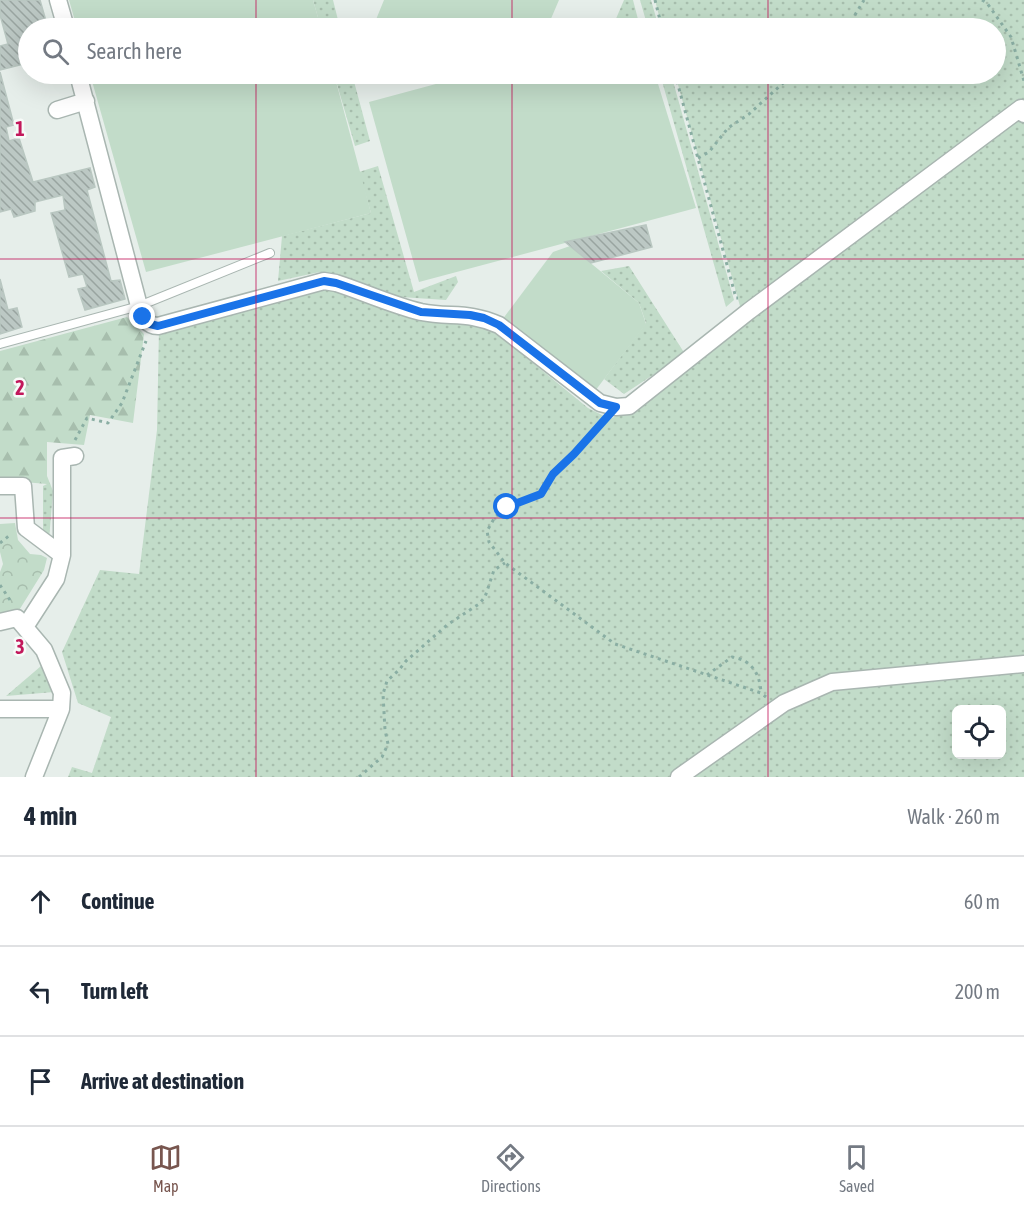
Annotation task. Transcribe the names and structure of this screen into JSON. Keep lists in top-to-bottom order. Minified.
{"page":{"search":"Search here","heading":["4 min","Walk · 260 m"],"list":[["Continue","60 m"],["Turn left","200 m"],"Arrive at destination"],"nav":["Map","Directions","Saved"]},"grid":{"rows":["1","2","3"]}}
